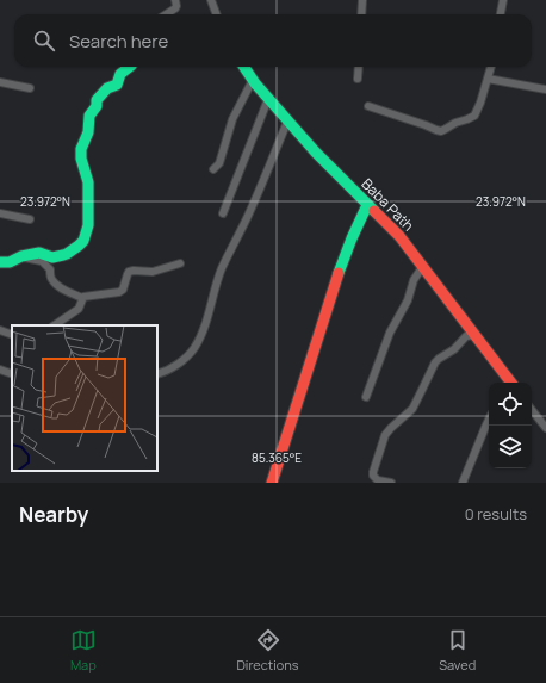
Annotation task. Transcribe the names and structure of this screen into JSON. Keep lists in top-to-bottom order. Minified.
{"streets":{"street":["Baba Path"]},"page":{"search":"Search here","heading":["Nearby","0 results"],"nav":["Map","Directions","Saved"]},"coordinates":["23.972°N","85.365°E"]}
